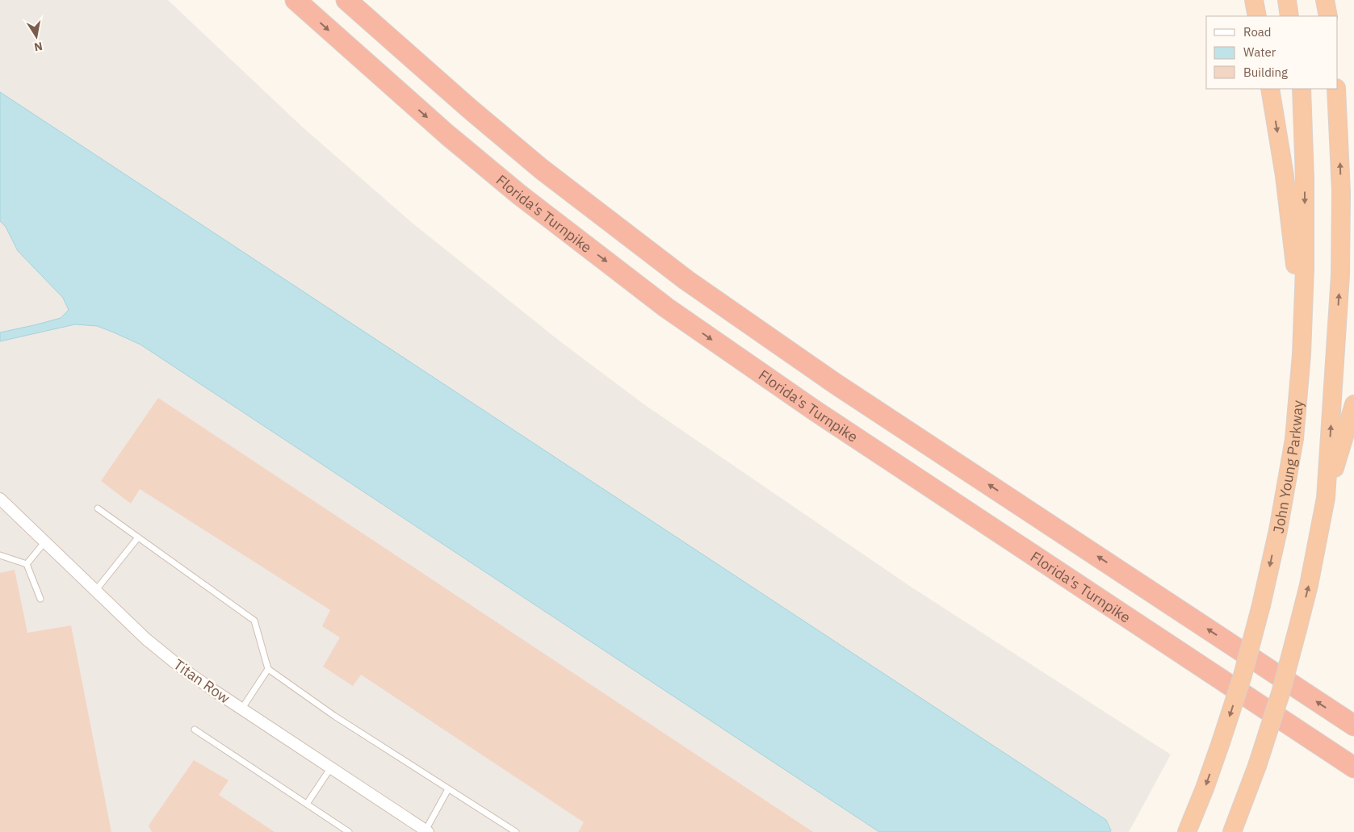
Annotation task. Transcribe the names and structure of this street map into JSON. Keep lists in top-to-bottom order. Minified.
{"streets":{"highway":["Florida's Turnpike","John Young Parkway"],"street":["Titan Row"]},"legend":["Road","Water","Building"],"north":"bottom"}
